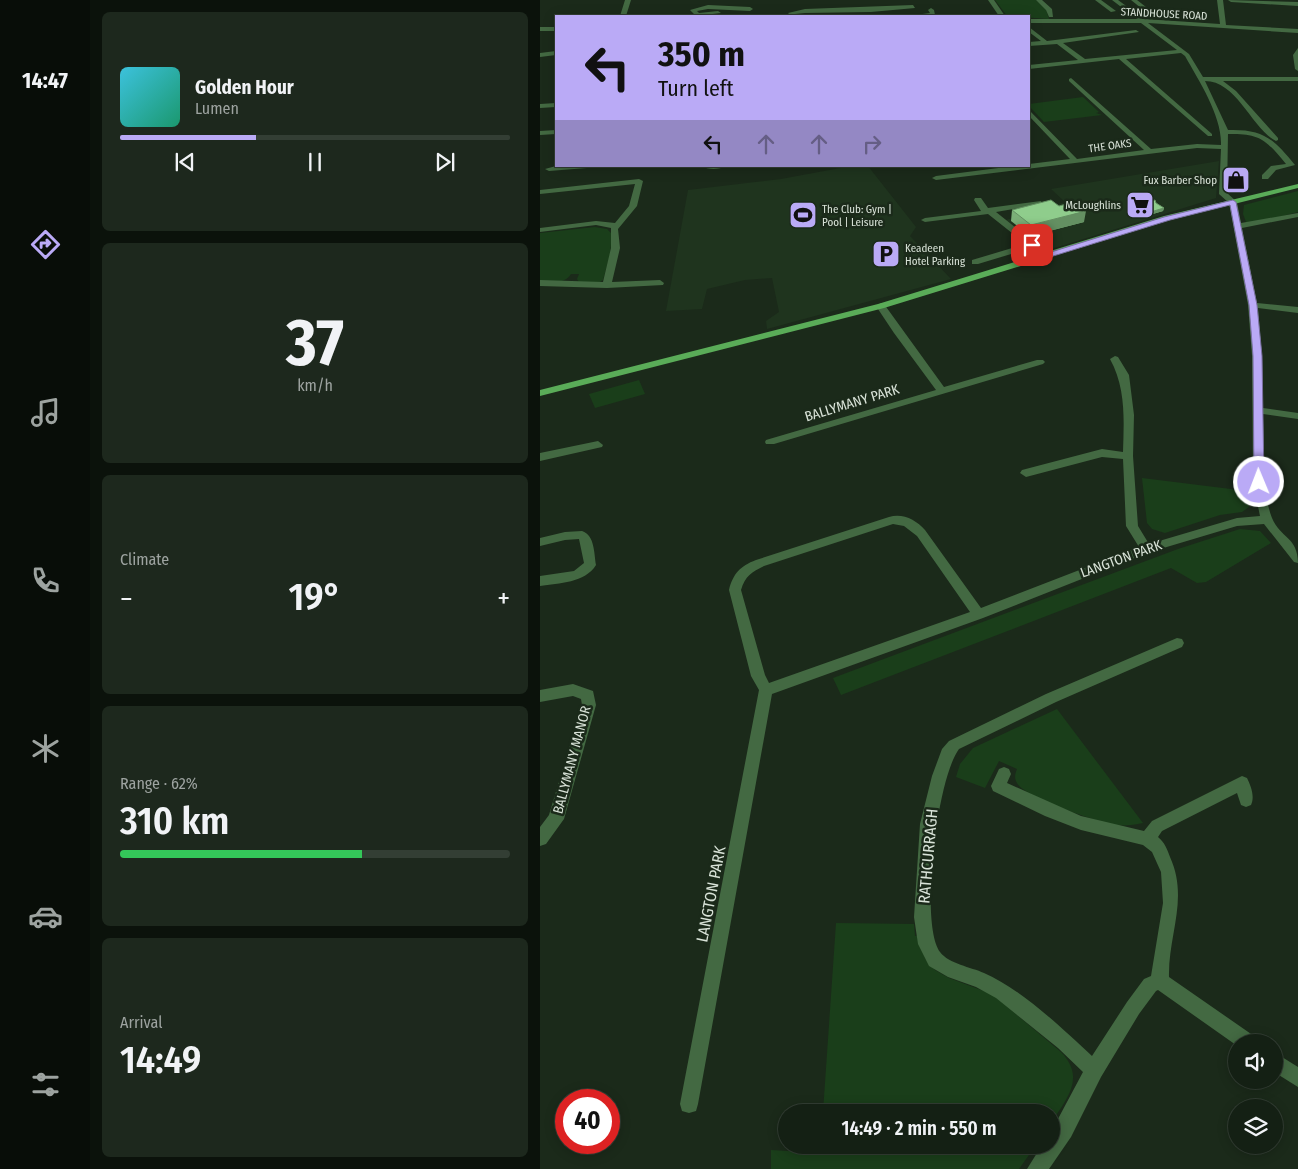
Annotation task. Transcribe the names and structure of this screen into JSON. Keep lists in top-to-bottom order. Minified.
{"streets":{"street":["STANDHOUSE ROAD","THE OAKS","BALLYMANY PARK","LANGTON PARK","BALLYMANY MANOR","RATHCURRAGH"]},"places":{"shop":["Fux Barber Shop"],"supermarket":["McLoughlins"],"sports":["The Club: Gym | Pool | Leisure"],"parking":["Keadeen Hotel Parking"]},"page":{"tabs":"14:47","turn":["350 m","Turn left"],"song":["Golden Hour","Lumen"],"tile":[["37","km/h"],"Climate",["Range · 62%","310 km"],["Arrival","14:49"]],"heat":["−","19°","+"],"limit":"40","trip":"14:49 · 2 min · 550 m"}}
